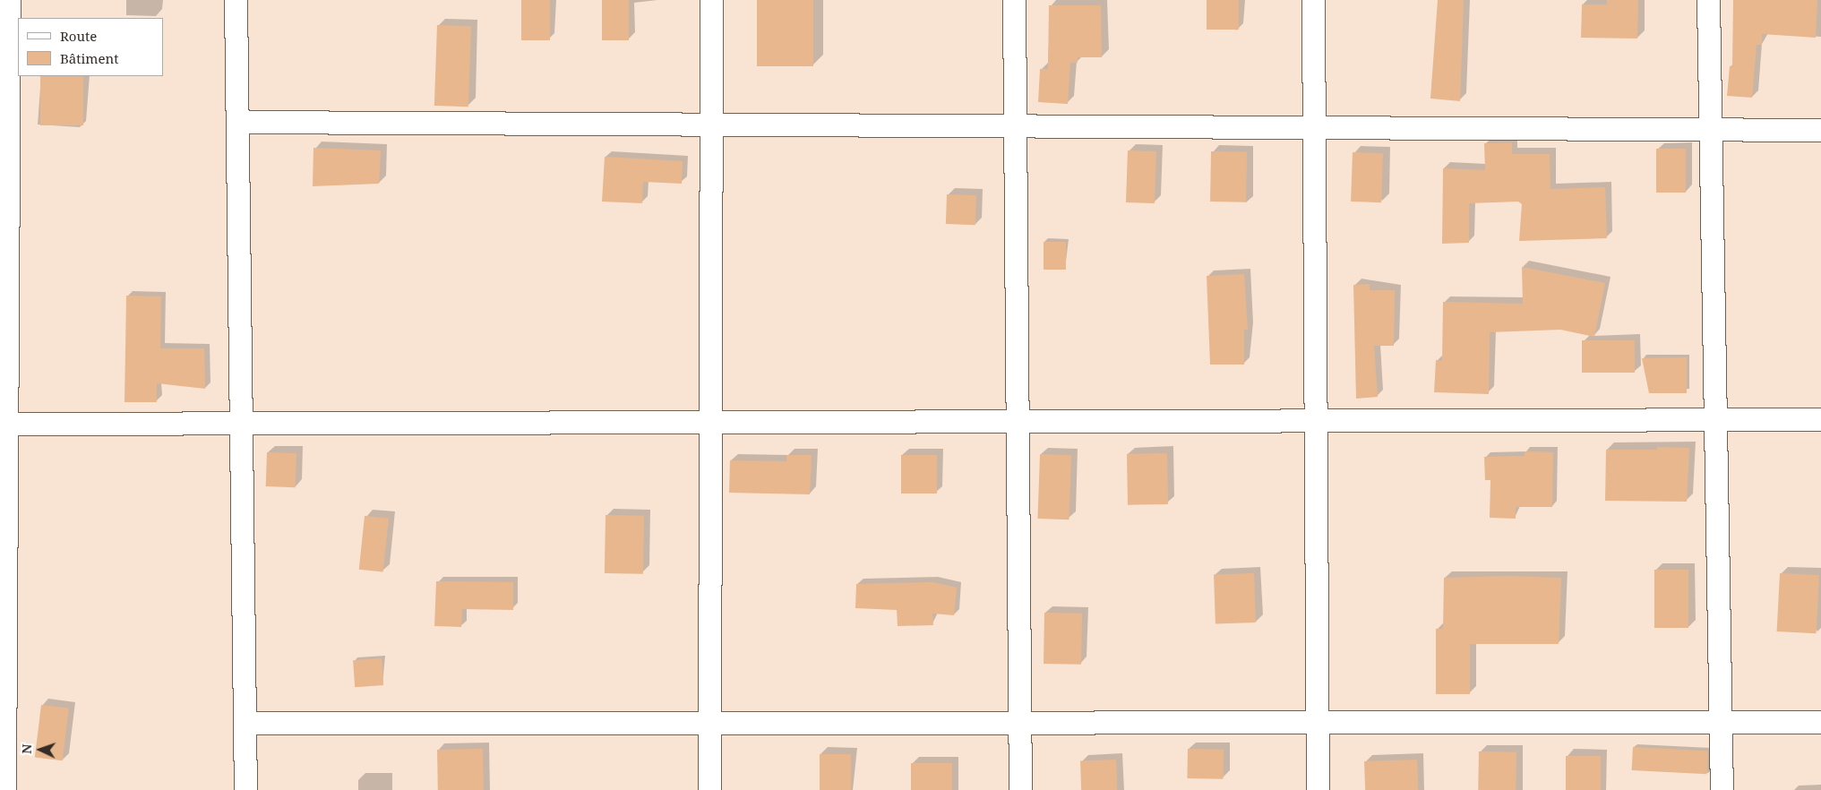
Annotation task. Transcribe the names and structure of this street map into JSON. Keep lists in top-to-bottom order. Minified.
{"legend":["Route","Bâtiment"],"north":"left"}
